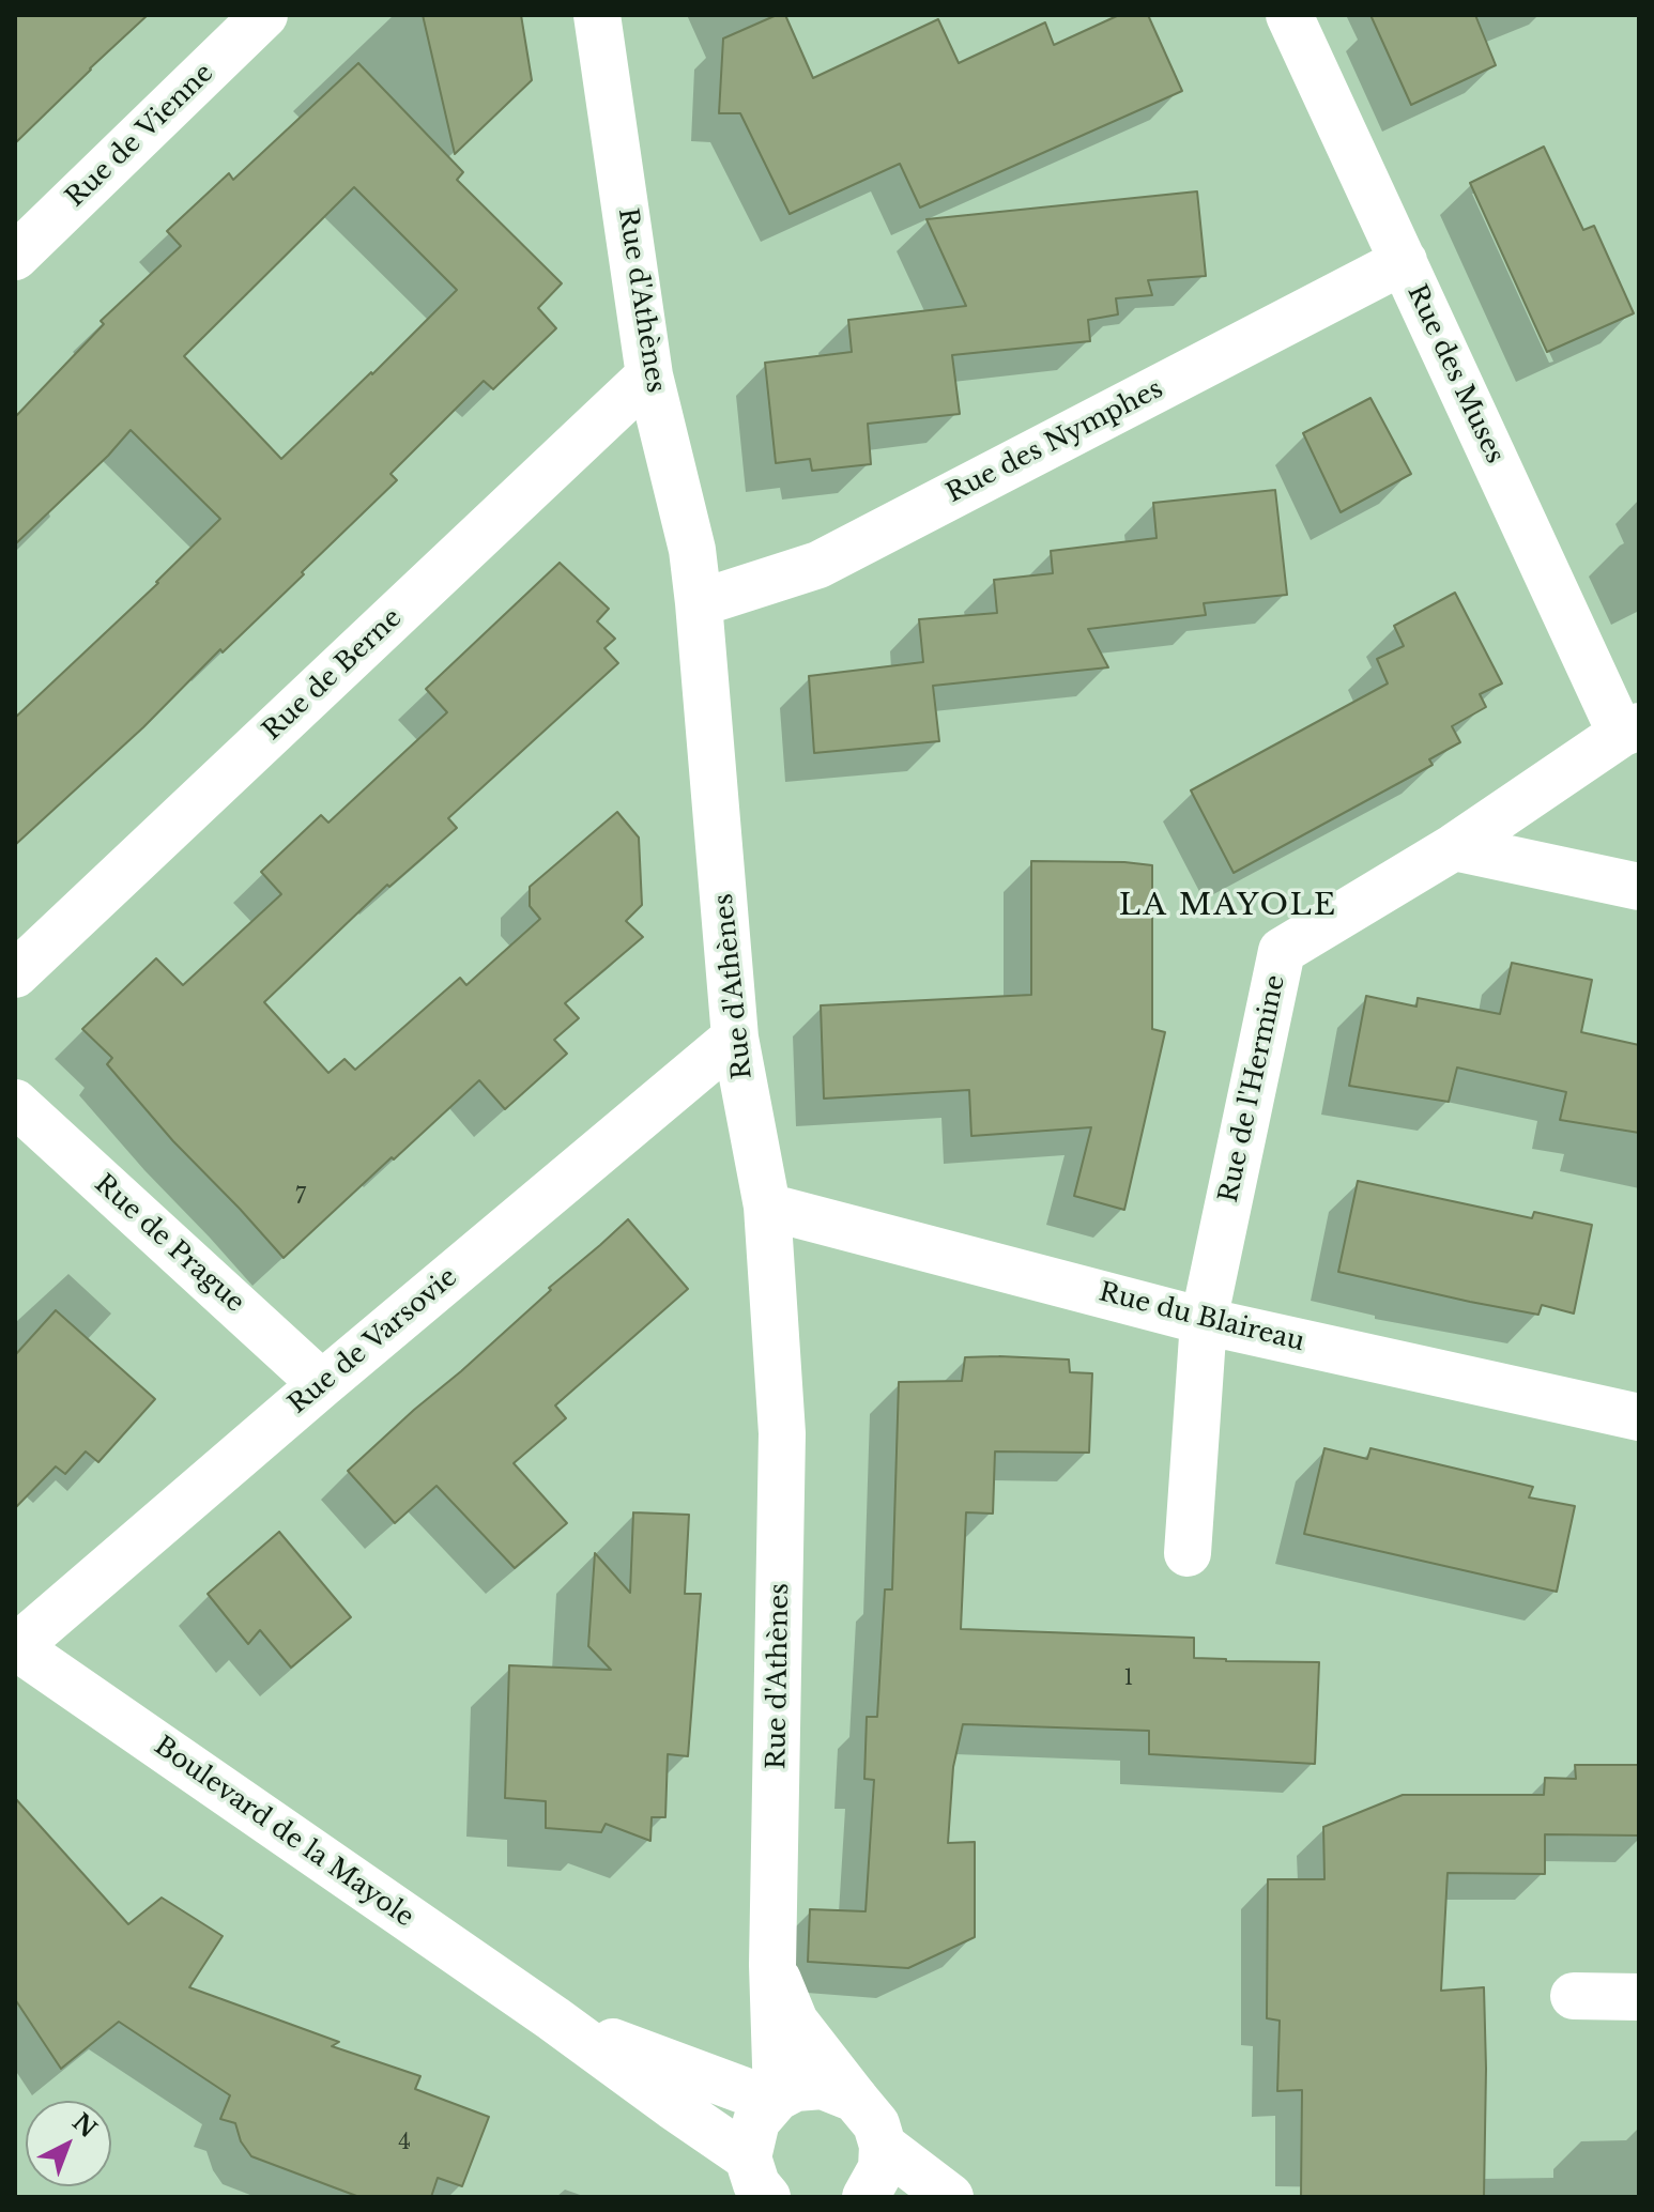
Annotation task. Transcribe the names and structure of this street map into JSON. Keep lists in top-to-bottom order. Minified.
{"streets":{"street":["Rue de Vienne","Rue d'Athènes","Rue des Muses","Rue des Nymphes","Rue de Berne","Rue de l'Hermine","Rue de Prague","Rue du Blaireau","Rue de Varsovie","Boulevard de la Mayole"]},"crossings":[["Rue d'Athènes","Rue des Nymphes"],["Rue d'Athènes","Rue de Berne"],["Rue d'Athènes","Rue du Blaireau"],["Rue d'Athènes","Rue de Varsovie"],["Rue d'Athènes","Boulevard de la Mayole"],["Rue des Muses","Rue des Nymphes"],["Rue des Muses","Rue de l'Hermine"],["Rue de l'Hermine","Rue du Blaireau"],["Rue de Prague","Rue de Varsovie"],["Rue de Varsovie","Boulevard de la Mayole"]],"districts":["LA MAYOLE"],"house_numbers":["7","1","4"],"north":"top right"}
